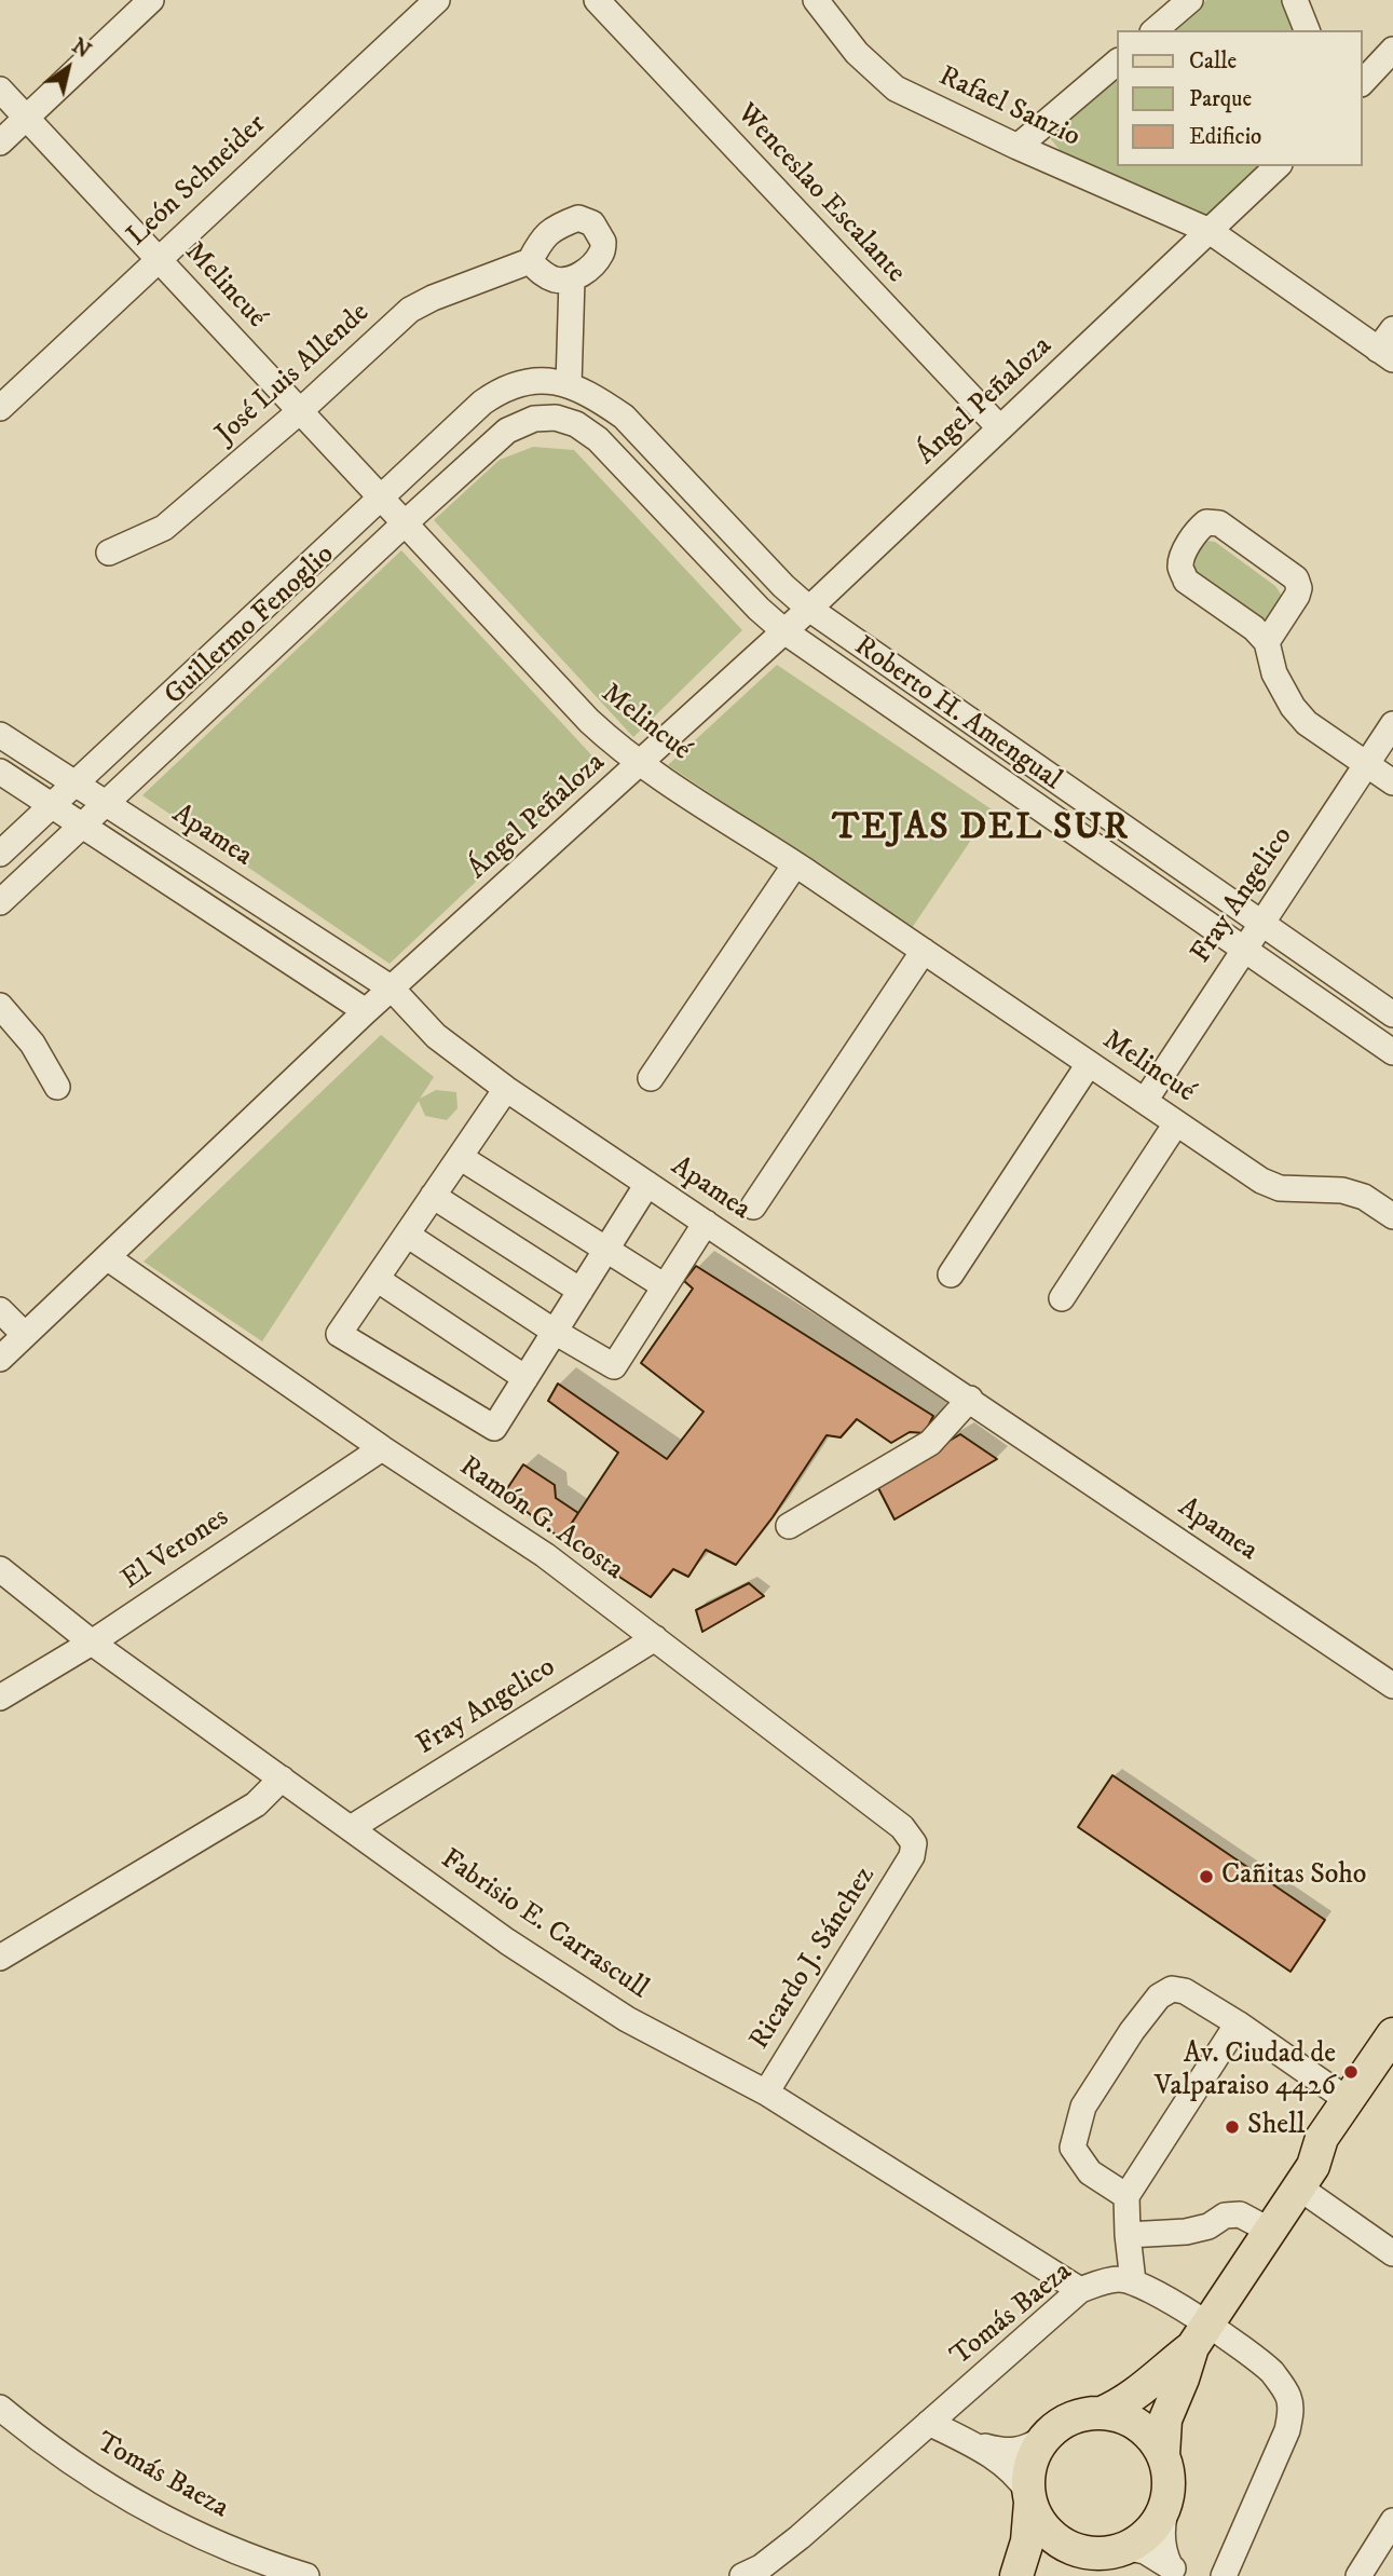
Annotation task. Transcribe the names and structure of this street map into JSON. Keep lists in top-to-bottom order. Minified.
{"streets":{"street":["Rafael Sanzio","León Schneider","Wenceslao Escalante","Melincué","José Luis Allende","Ángel Peñaloza","Guillermo Fenoglio","Roberto H. Amengual","Apamea","Fray Angelico","Ramón G. Acosta","El Verones","Fabrisio E. Carrascull","Ricardo J. Sánchez","Tomás Baeza"]},"crossings":[["Rafael Sanzio","Ángel Peñaloza"],["León Schneider","Melincué"],["Wenceslao Escalante","Ángel Peñaloza"],["Melincué","José Luis Allende"],["Melincué","Ángel Peñaloza"],["Melincué","Guillermo Fenoglio"],["Melincué","Fray Angelico"],["Ángel Peñaloza","Roberto H. Amengual"],["Ángel Peñaloza","Apamea"],["Ángel Peñaloza","Ramón G. Acosta"],["Guillermo Fenoglio","Roberto H. Amengual"],["Guillermo Fenoglio","Apamea"],["Roberto H. Amengual","Fray Angelico"],["Fray Angelico","Ramón G. Acosta"],["Fray Angelico","Fabrisio E. Carrascull"],["Ramón G. Acosta","El Verones"],["Ramón G. Acosta","Ricardo J. Sánchez"],["El Verones","Fabrisio E. Carrascull"],["Fabrisio E. Carrascull","Ricardo J. Sánchez"],["Fabrisio E. Carrascull","Tomás Baeza"]],"districts":["TEJAS DEL SUR"],"places":["Cañitas Soho","Av. Ciudad de Valparaiso 4426","Shell"],"legend":["Calle","Parque","Edificio"],"north":"top right"}
